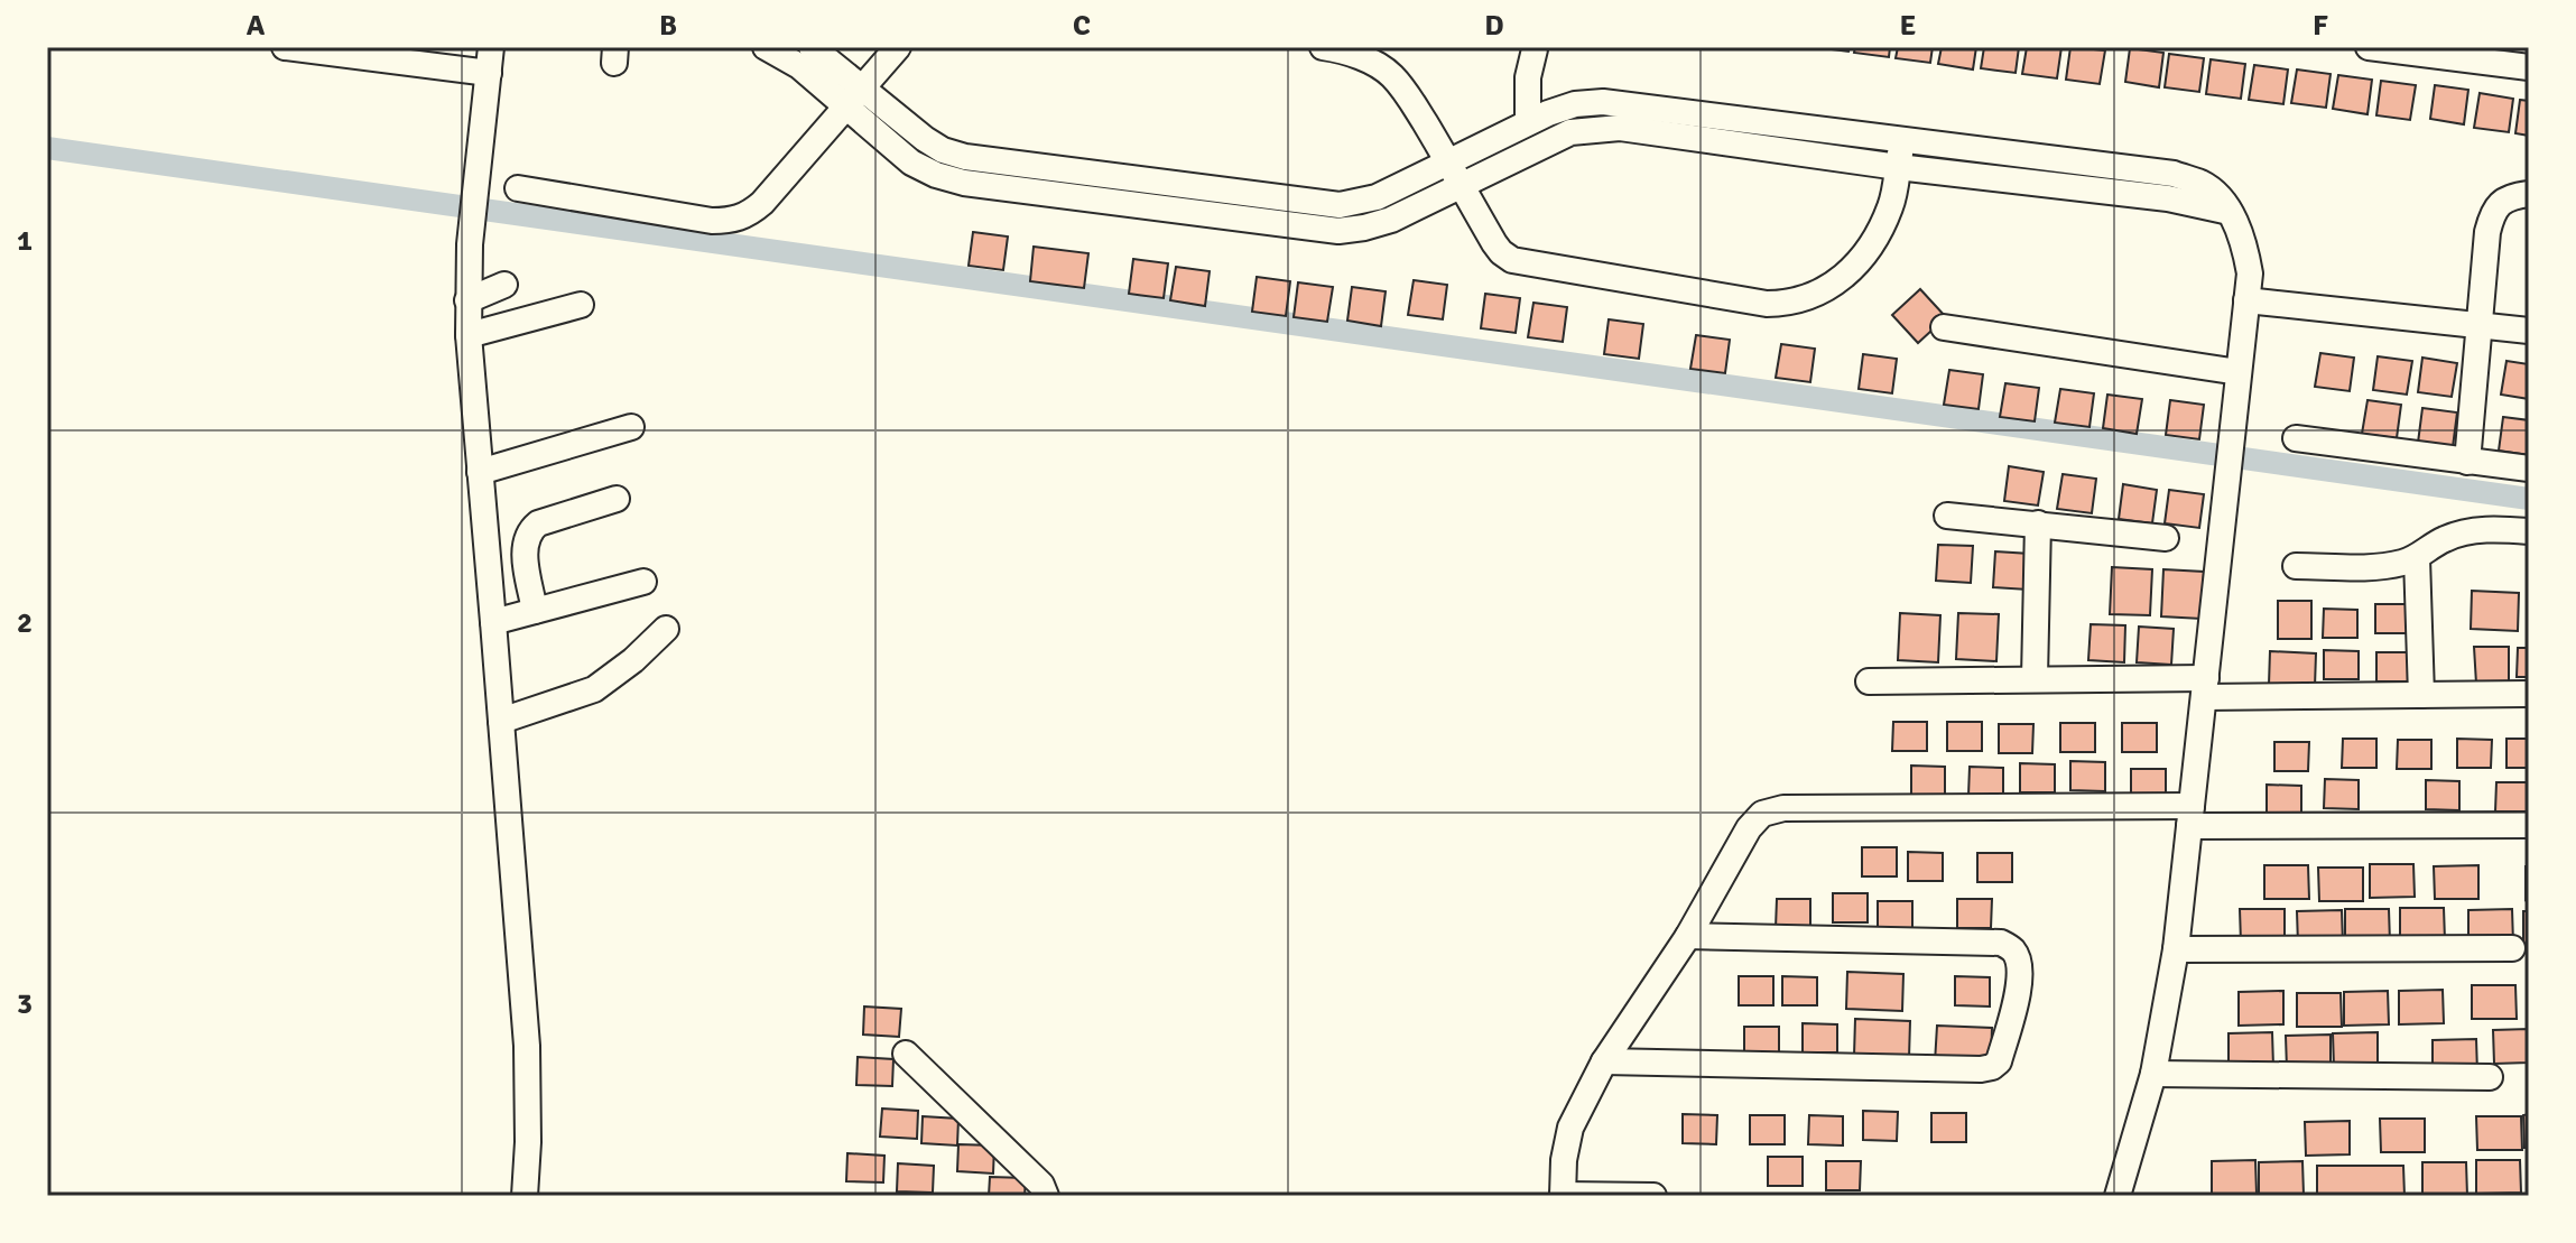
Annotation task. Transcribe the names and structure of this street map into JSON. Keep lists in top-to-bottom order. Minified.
{"grid":{"columns":["A","B","C","D","E","F"],"rows":["1","2","3"]}}
